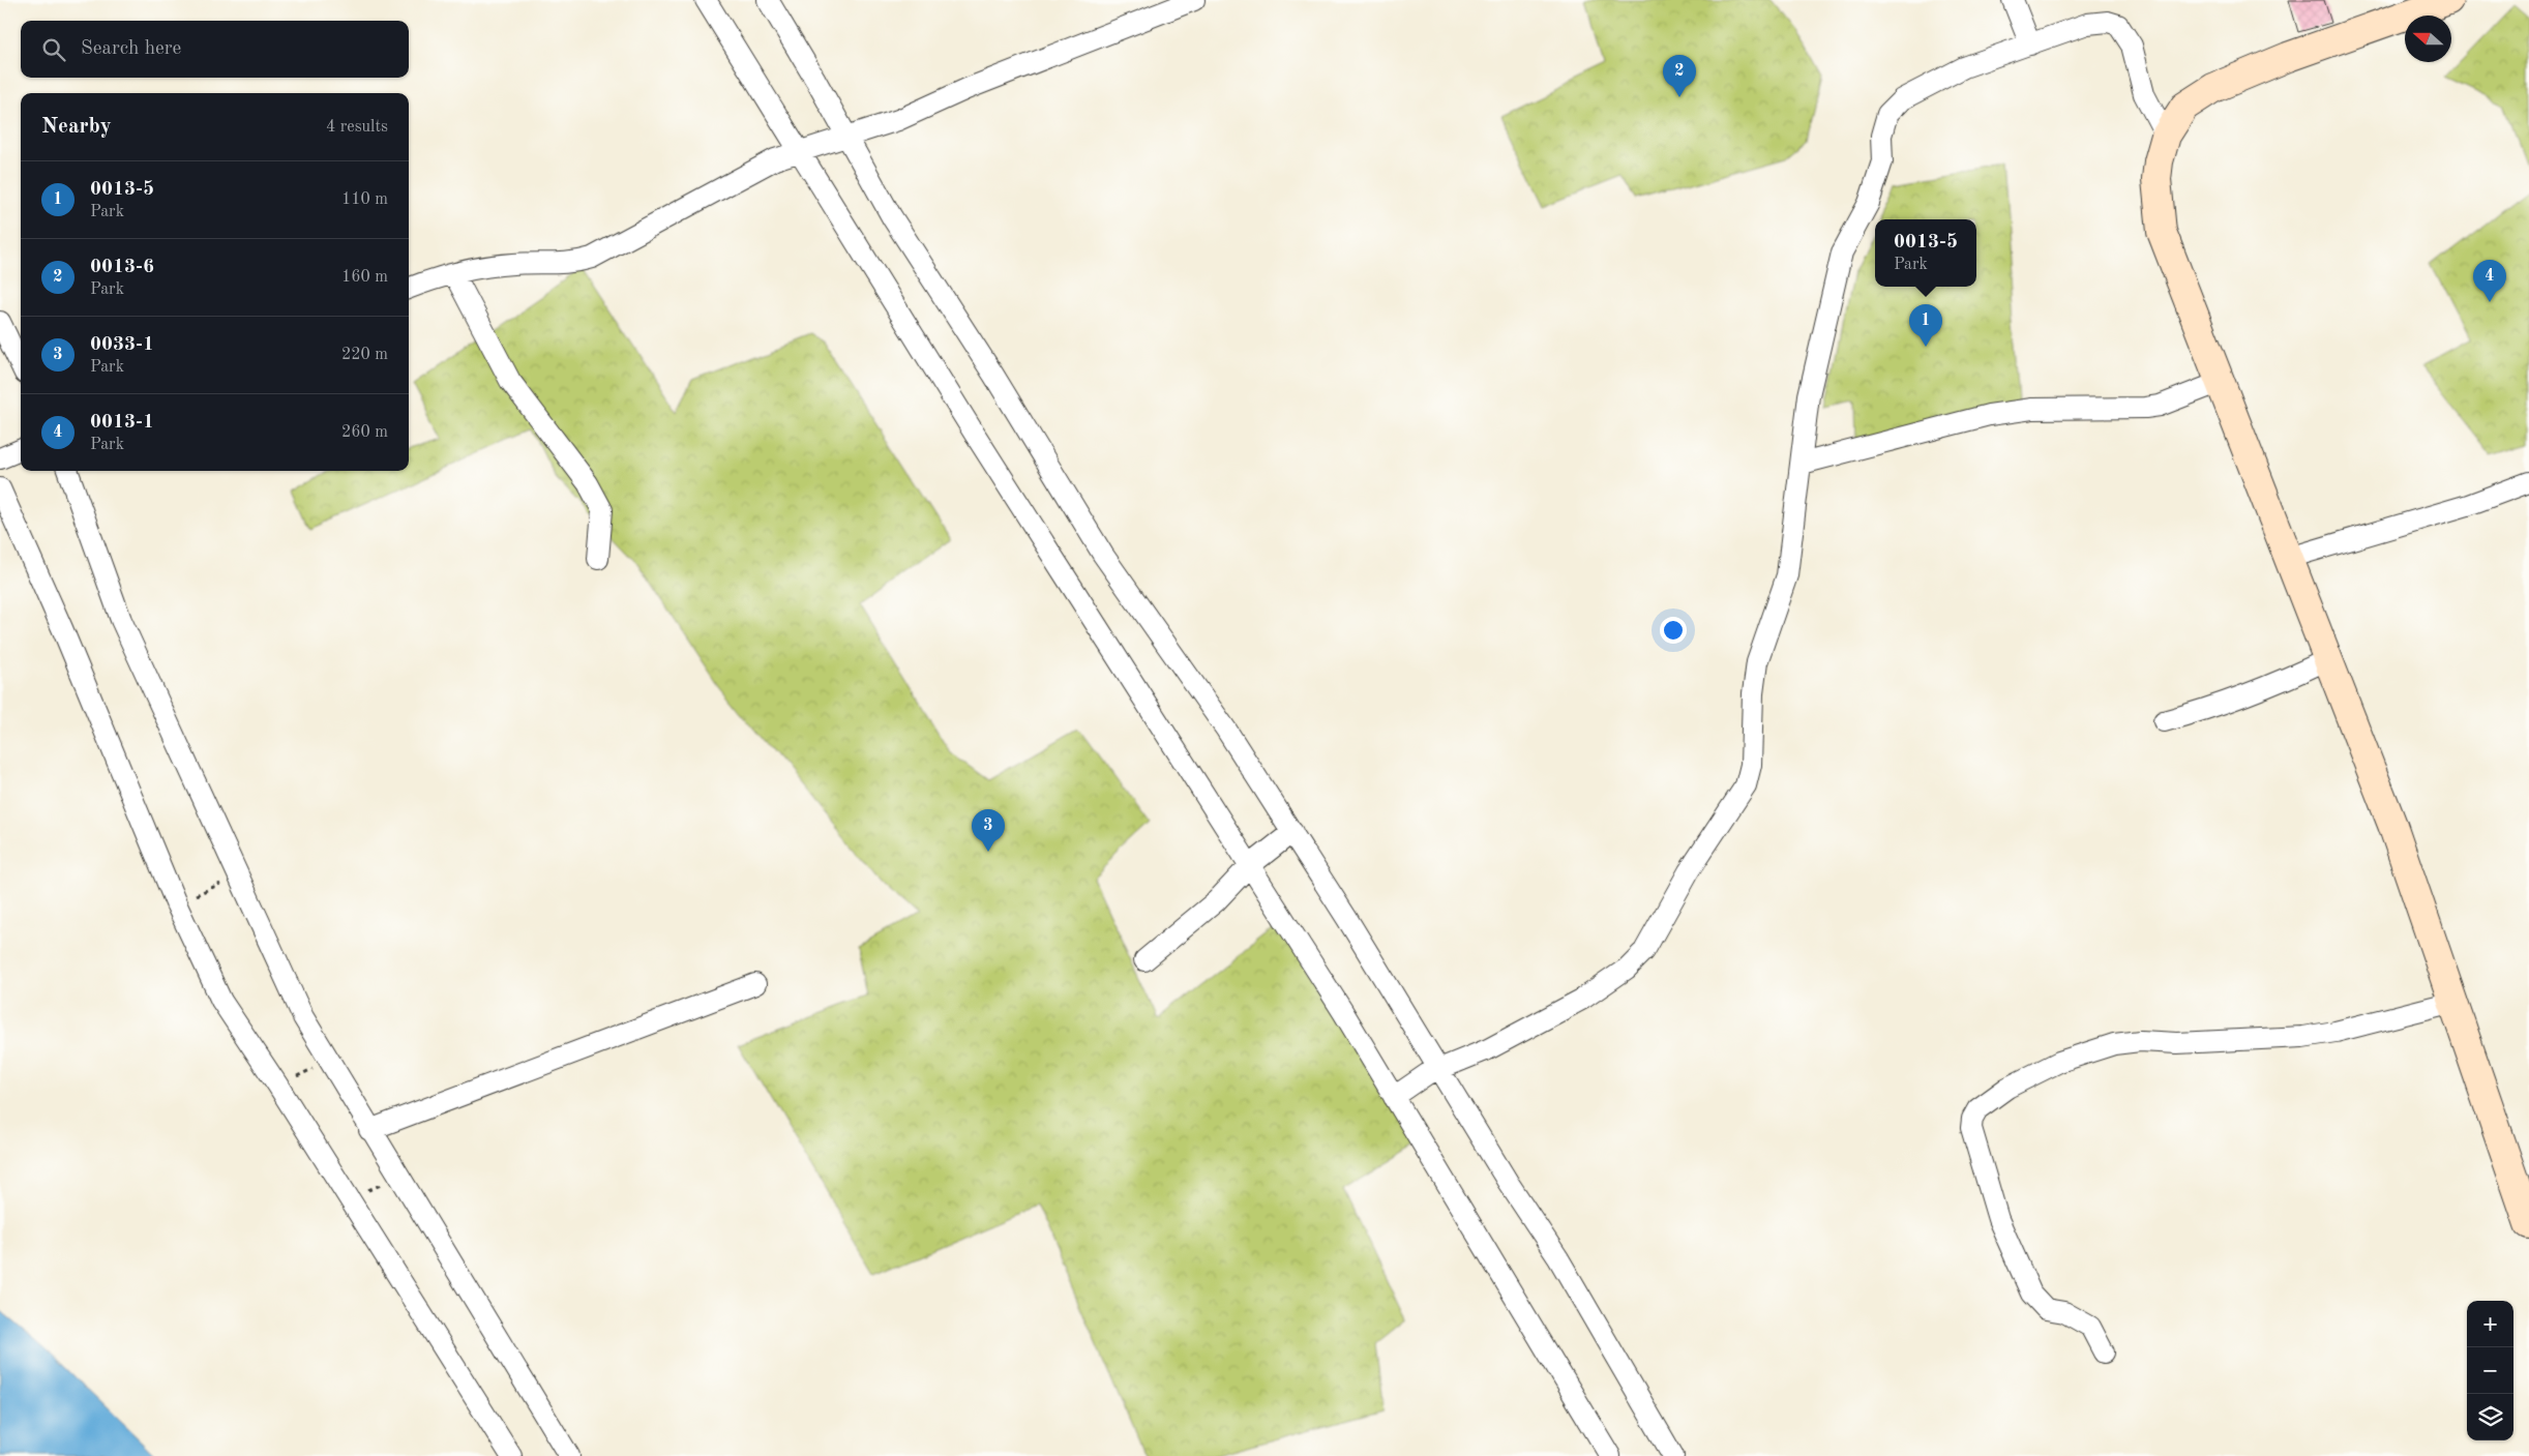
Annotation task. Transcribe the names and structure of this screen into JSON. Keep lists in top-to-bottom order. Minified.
{"north":"left","page":{"search":"Search here","pins":["2","4","1","3"],"heading":["Nearby","4 results"],"list":[{"mark":"1","name":"0013-5","note":"Park","value":"110 m"},{"mark":"2","name":"0013-6","note":"Park","value":"160 m"},{"mark":"3","name":"0033-1","note":"Park","value":"220 m"},{"mark":"4","name":"0013-1","note":"Park","value":"260 m"}],"popup":["0013-5","Park"],"map_buttons":["+","−"]}}
